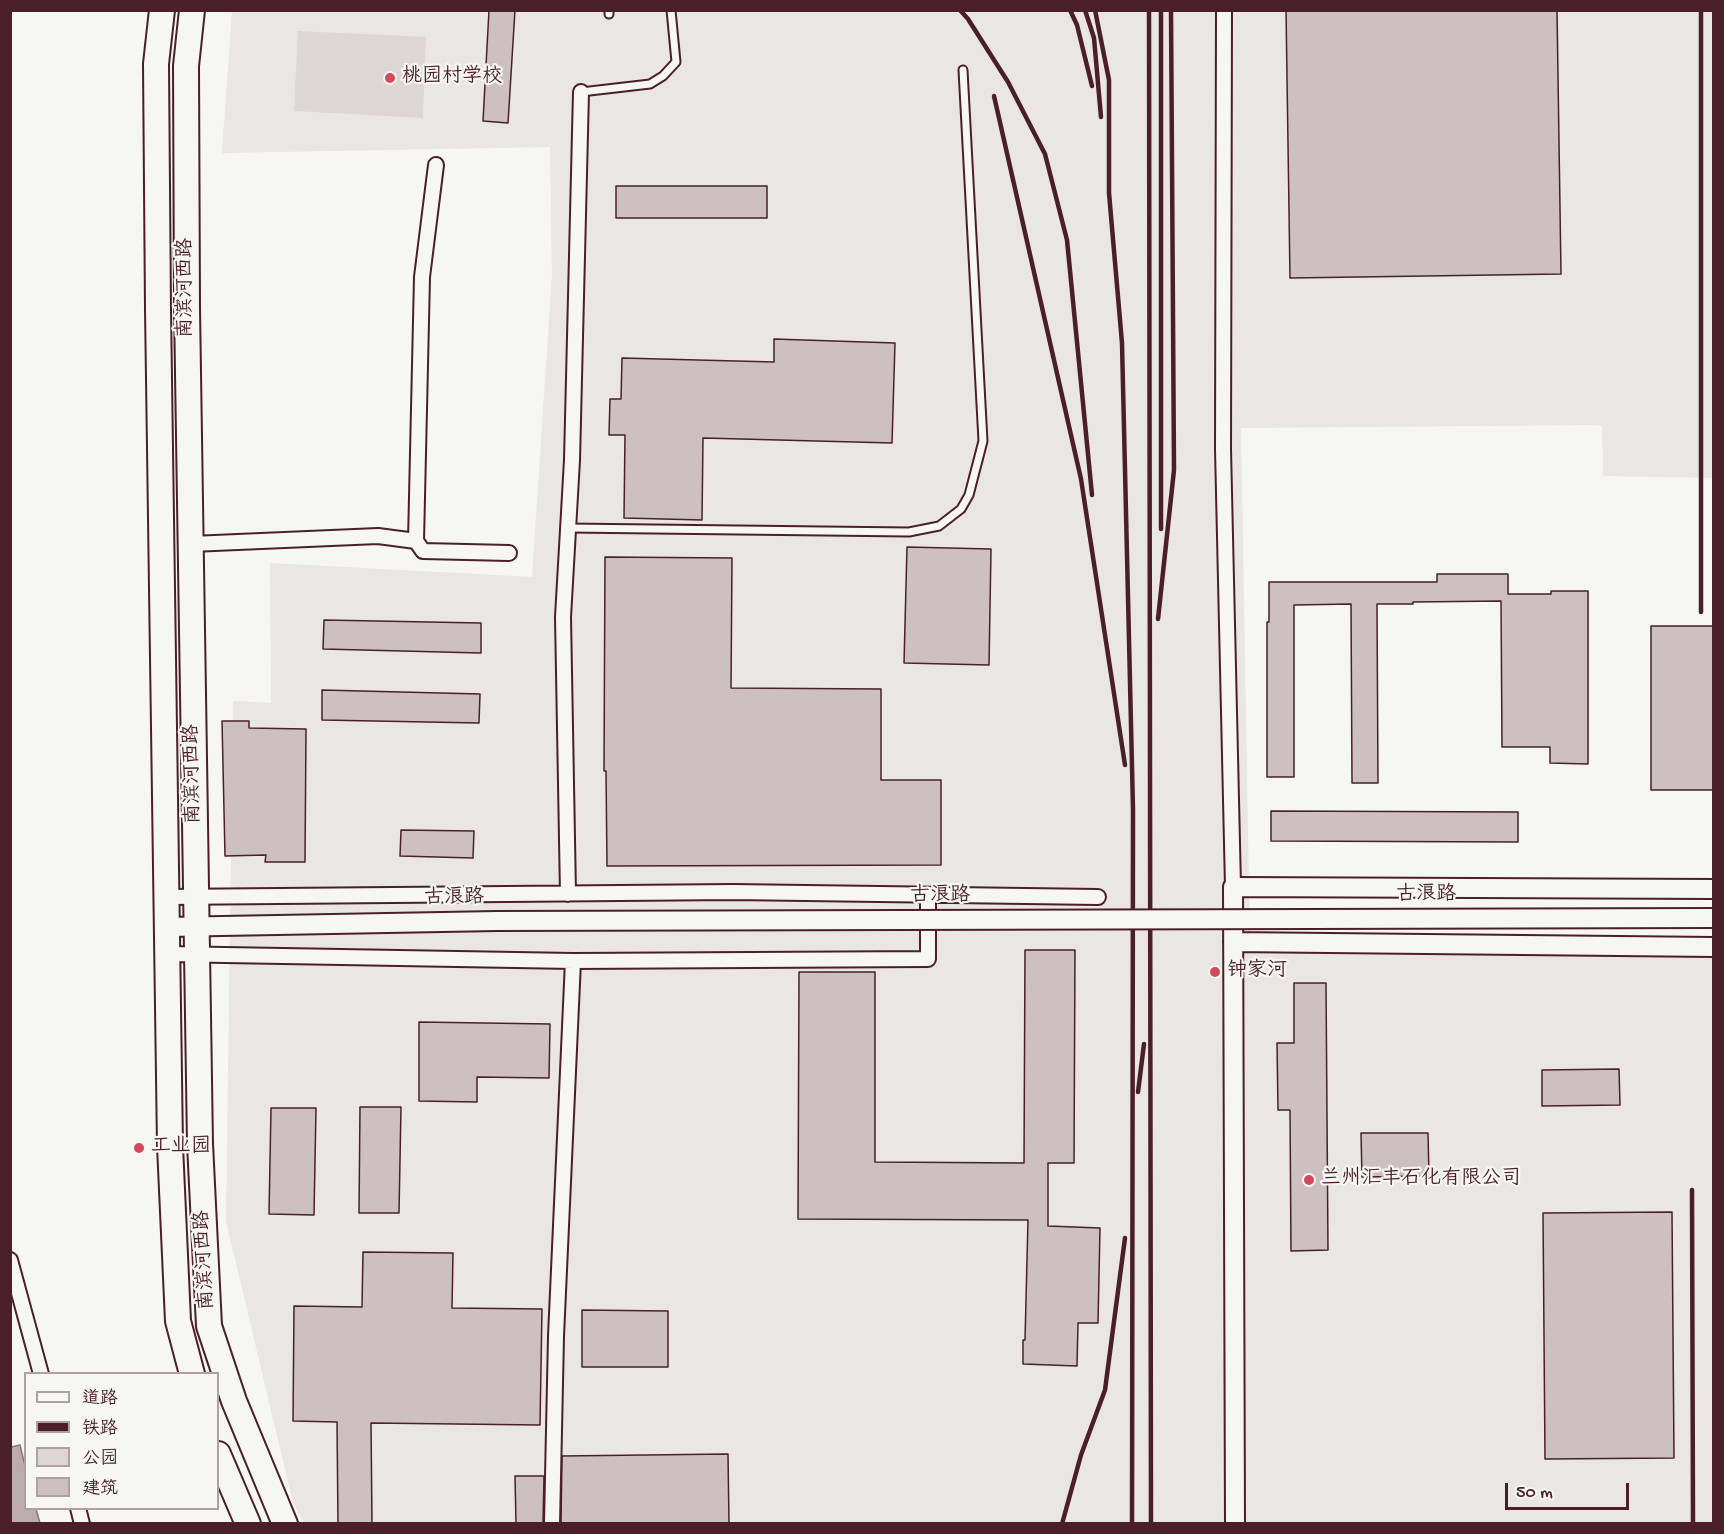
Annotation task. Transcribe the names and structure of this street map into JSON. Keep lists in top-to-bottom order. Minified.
{"streets":{"highway":["南滨河西路"],"street":["古浪路"]},"crossings":[["南滨河西路","古浪路"]],"places":["桃园村学校","钟家河","工业园","兰州汇丰石化有限公司"],"legend":["道路","铁路","公园","建筑"],"scale_bar":"50 m"}
